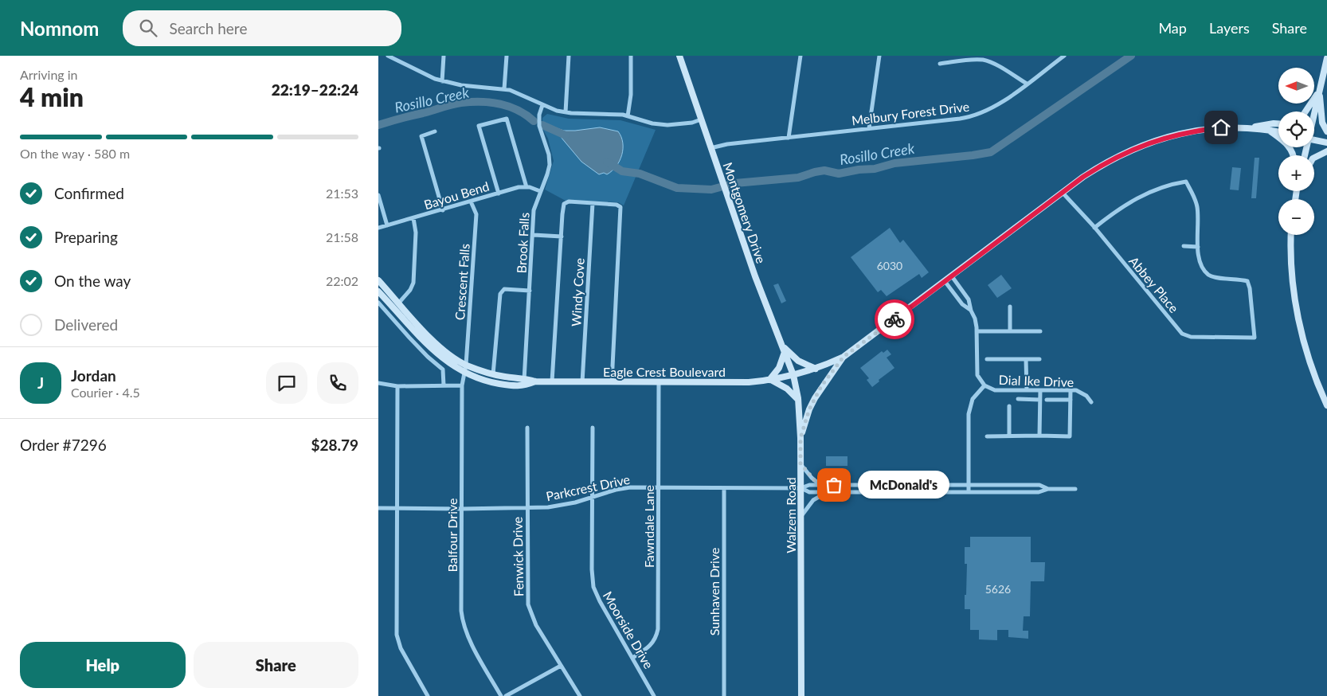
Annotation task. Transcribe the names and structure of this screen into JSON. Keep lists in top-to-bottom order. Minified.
{"streets":{"main road":["Montgomery Drive","Eagle Crest Boulevard","Walzem Road"],"street":["Melbury Forest Drive","Bayou Bend","Brook Falls","Crescent Falls","Abbey Place","Windy Cove","Dial Ike Drive","Parkcrest Drive","Fawndale Lane","Balfour Drive","Fenwick Drive","Sunhaven Drive","Moorside Drive"]},"crossings":[["Melbury Forest Drive","Montgomery Drive"],["Bayou Bend","Brook Falls"],["Bayou Bend","Crescent Falls"],["Montgomery Drive","Eagle Crest Boulevard"],["Montgomery Drive","Walzem Road"],["Brook Falls","Eagle Crest Boulevard"],["Crescent Falls","Eagle Crest Boulevard"],["Crescent Falls","Balfour Drive"],["Windy Cove","Eagle Crest Boulevard"],["Eagle Crest Boulevard","Walzem Road"],["Eagle Crest Boulevard","Fawndale Lane"],["Eagle Crest Boulevard","Balfour Drive"],["Parkcrest Drive","Walzem Road"],["Parkcrest Drive","Fawndale Lane"],["Parkcrest Drive","Balfour Drive"],["Parkcrest Drive","Fenwick Drive"],["Parkcrest Drive","Sunhaven Drive"],["Parkcrest Drive","Moorside Drive"],["Fawndale Lane","Moorside Drive"]],"water":["Rosillo Creek"],"places":["McDonald's"],"house_numbers":["6030","5626"],"north":"left","page":{"header":"Nomnom","search":"Search here","nav":["Map","Layers","Share"],"heading":["4 min","Arriving in","22:19–22:24"],"panel":["Jordan","Courier · 4.5","Order #7296","$28.79"],"map_buttons":["+","−"],"bar":"On the way · 580 m","list":[["Confirmed","21:53"],["Preparing","21:58"],["On the way","22:02"],"Delivered"],"round":"J","bubble":"McDonald's","buttons":["Help","Share"]}}
